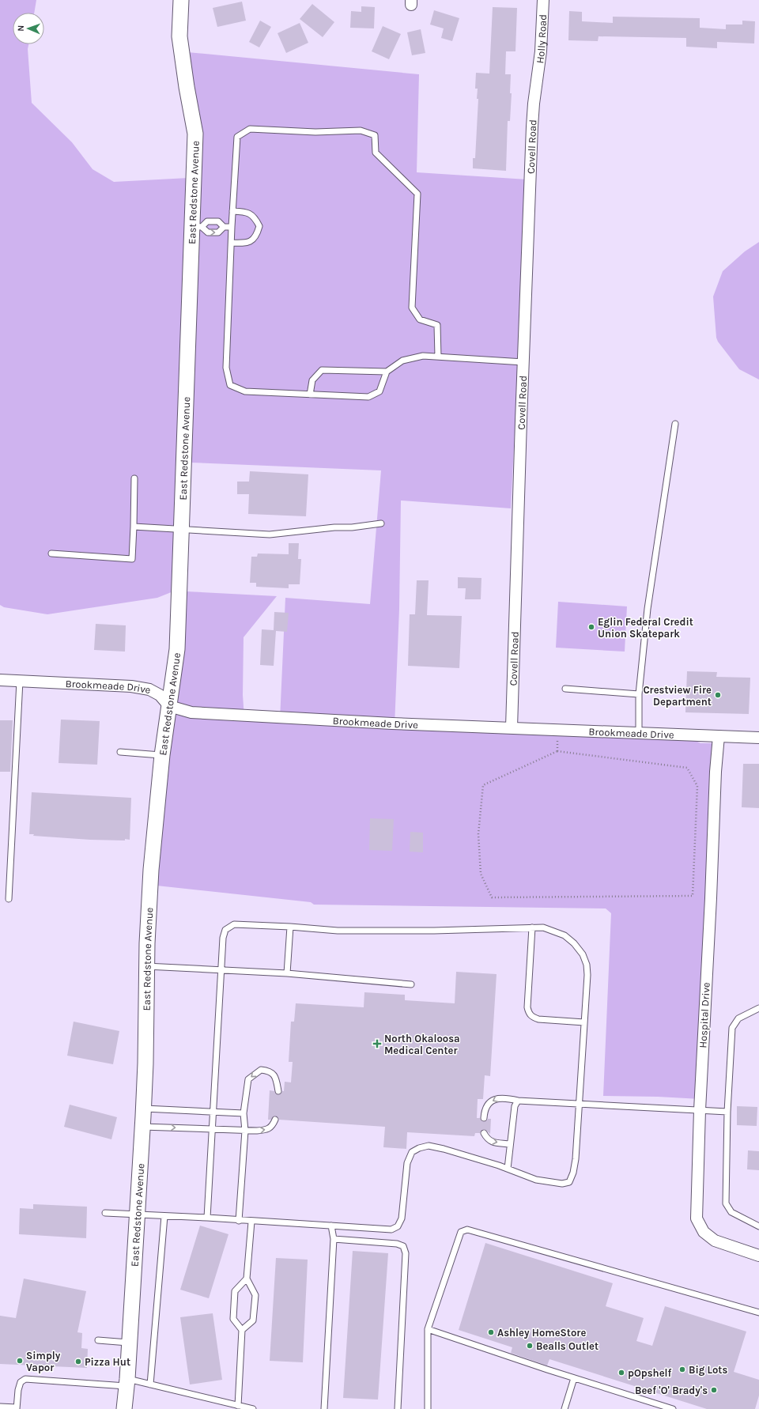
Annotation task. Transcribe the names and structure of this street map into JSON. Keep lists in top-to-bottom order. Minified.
{"streets":{"street":["Holly Road","Covell Road","East Redstone Avenue","Brookmeade Drive","Hospital Drive"]},"crossings":[["Holly Road","Covell Road"],["Covell Road","Brookmeade Drive"],["East Redstone Avenue","Brookmeade Drive"],["Brookmeade Drive","Hospital Drive"]],"places":{"other":["Eglin Federal Credit Union Skatepark","Crestview Fire Department","Ashley HomeStore","Bealls Outlet","Simply Vapor","Pizza Hut","Big Lots","pOpshelf","Beef 'O' Brady's"],"health":["North Okaloosa Medical Center"]},"north":"left"}
